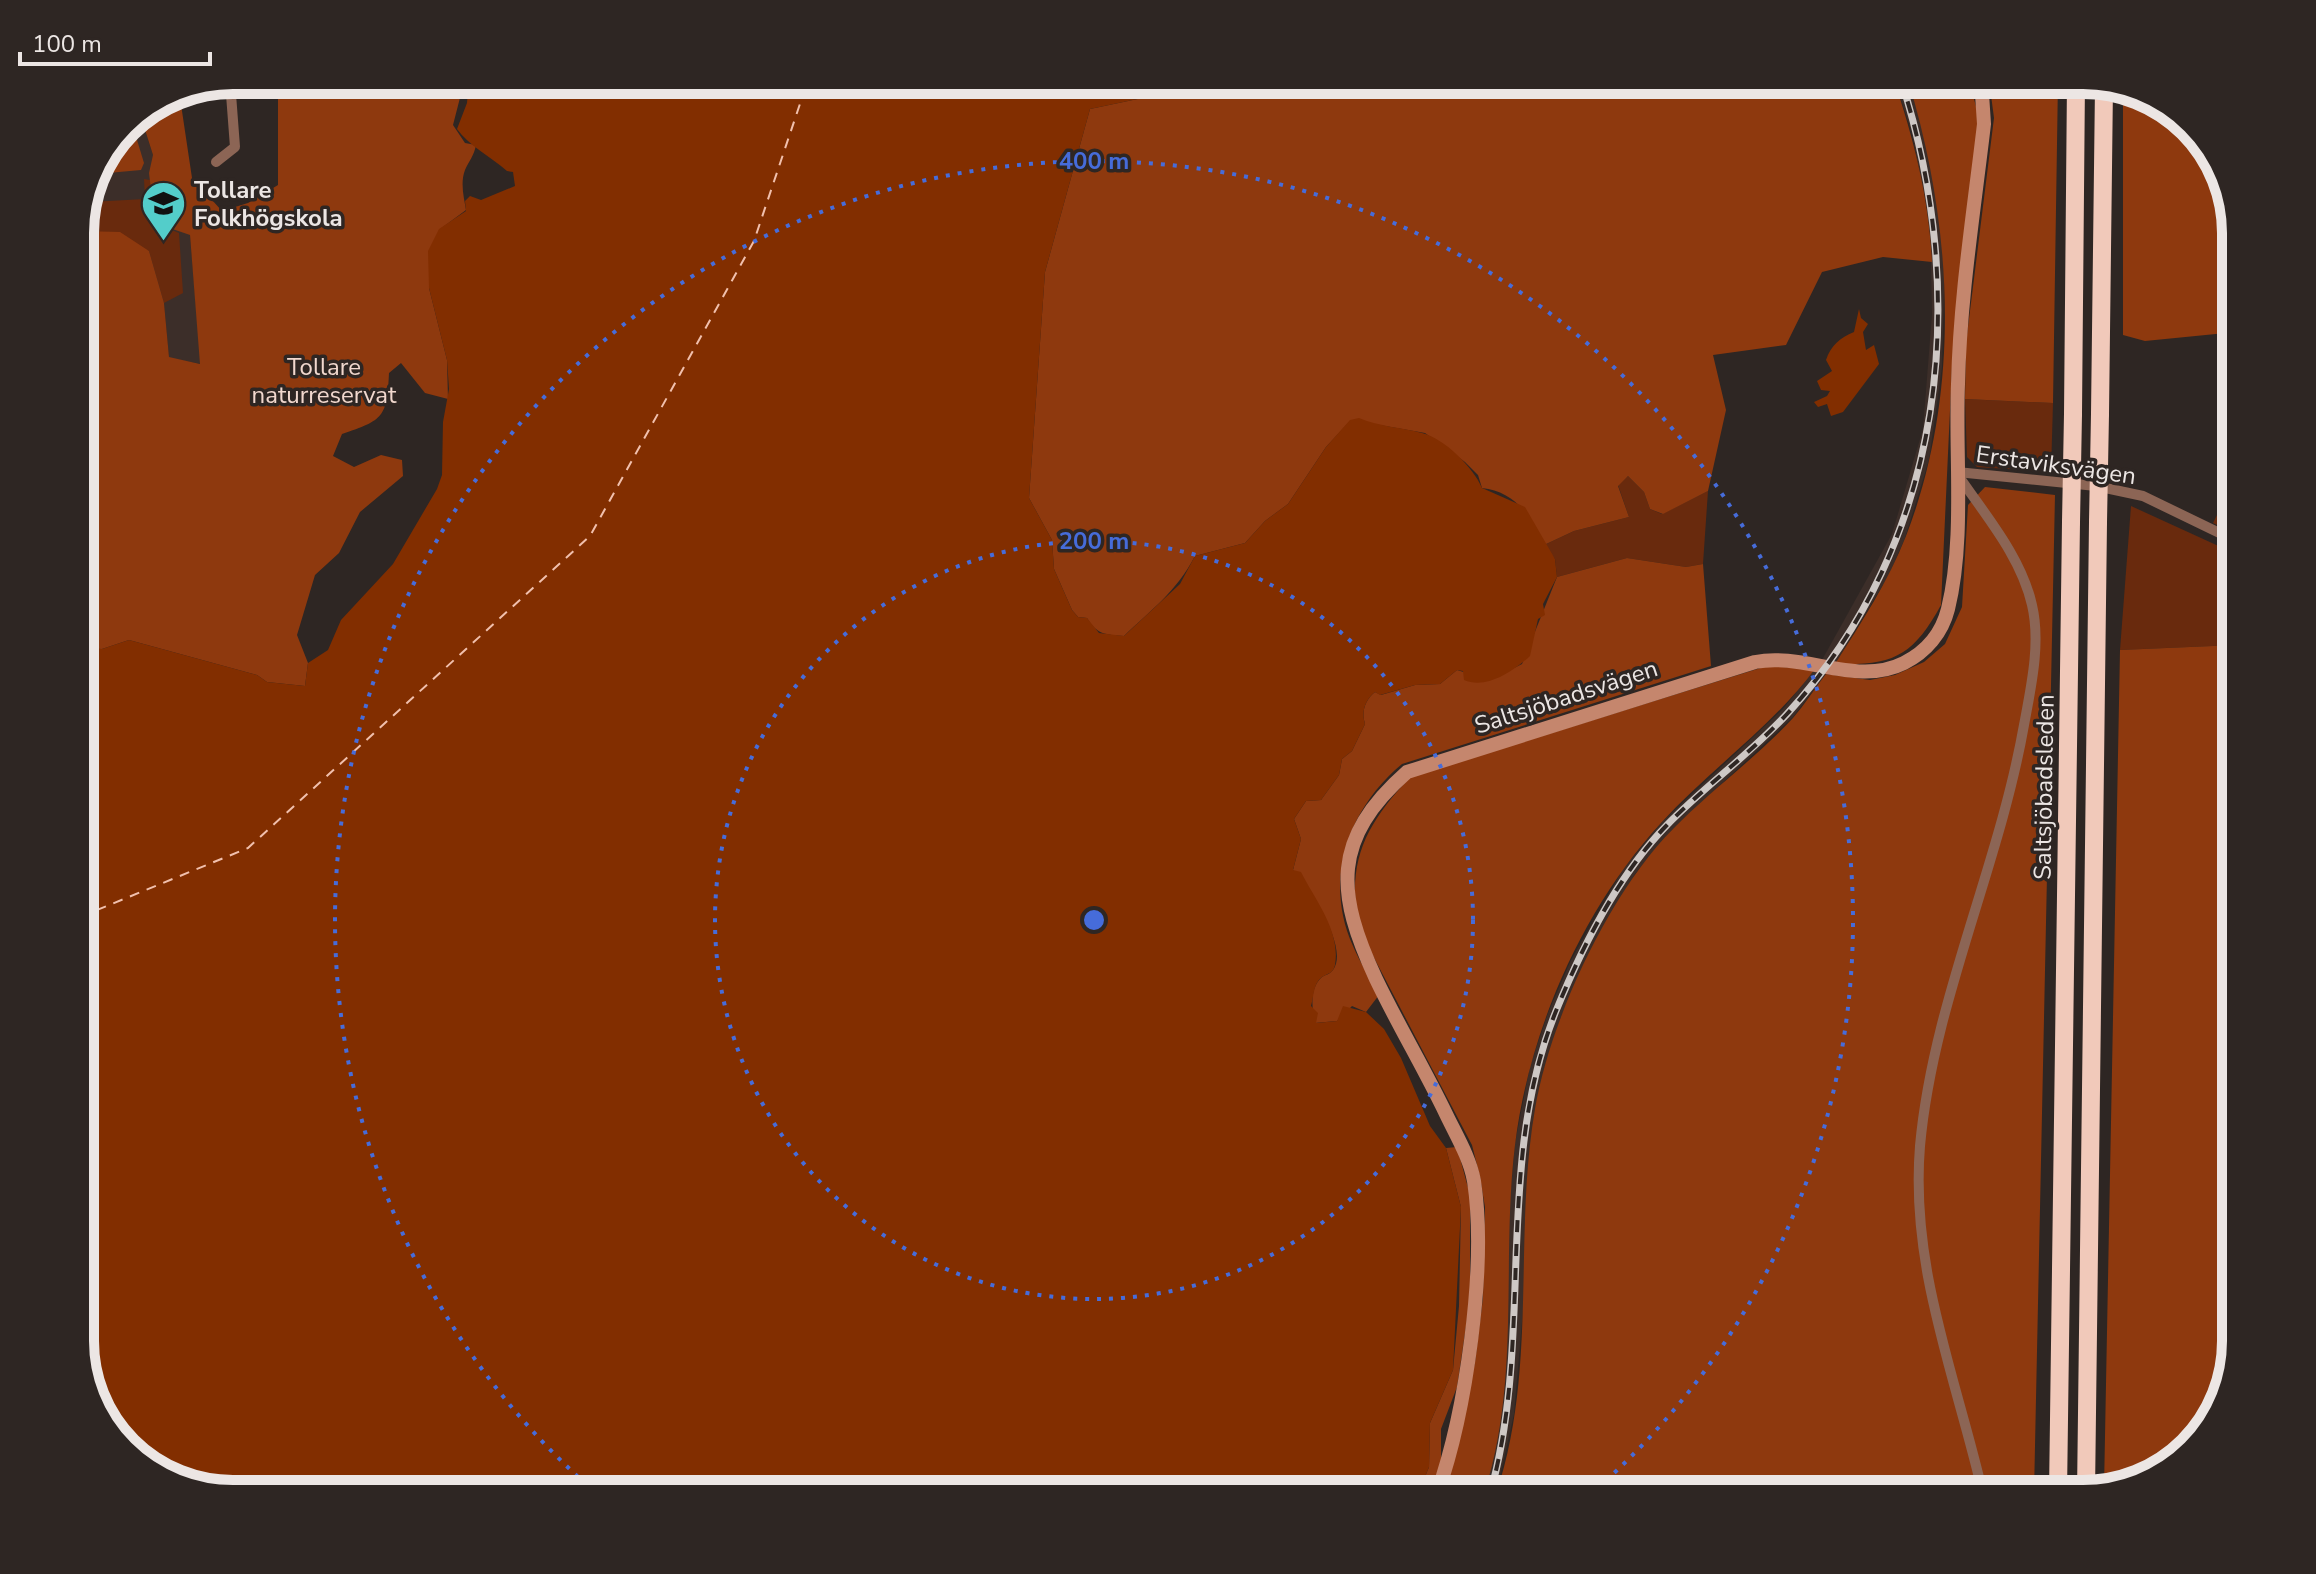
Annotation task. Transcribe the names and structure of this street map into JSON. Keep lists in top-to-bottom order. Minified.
{"streets":{"highway":["Saltsjöbadsleden"],"street":["Erstaviksvägen","Saltsjöbadsvägen"]},"crossings":[["Erstaviksvägen","Saltsjöbadsvägen"]],"parks":["Tollare naturreservat"],"places":{"school or university":["Tollare Folkhögskola"]},"scale_bar":"100 m","rings":["400 m","200 m"]}
